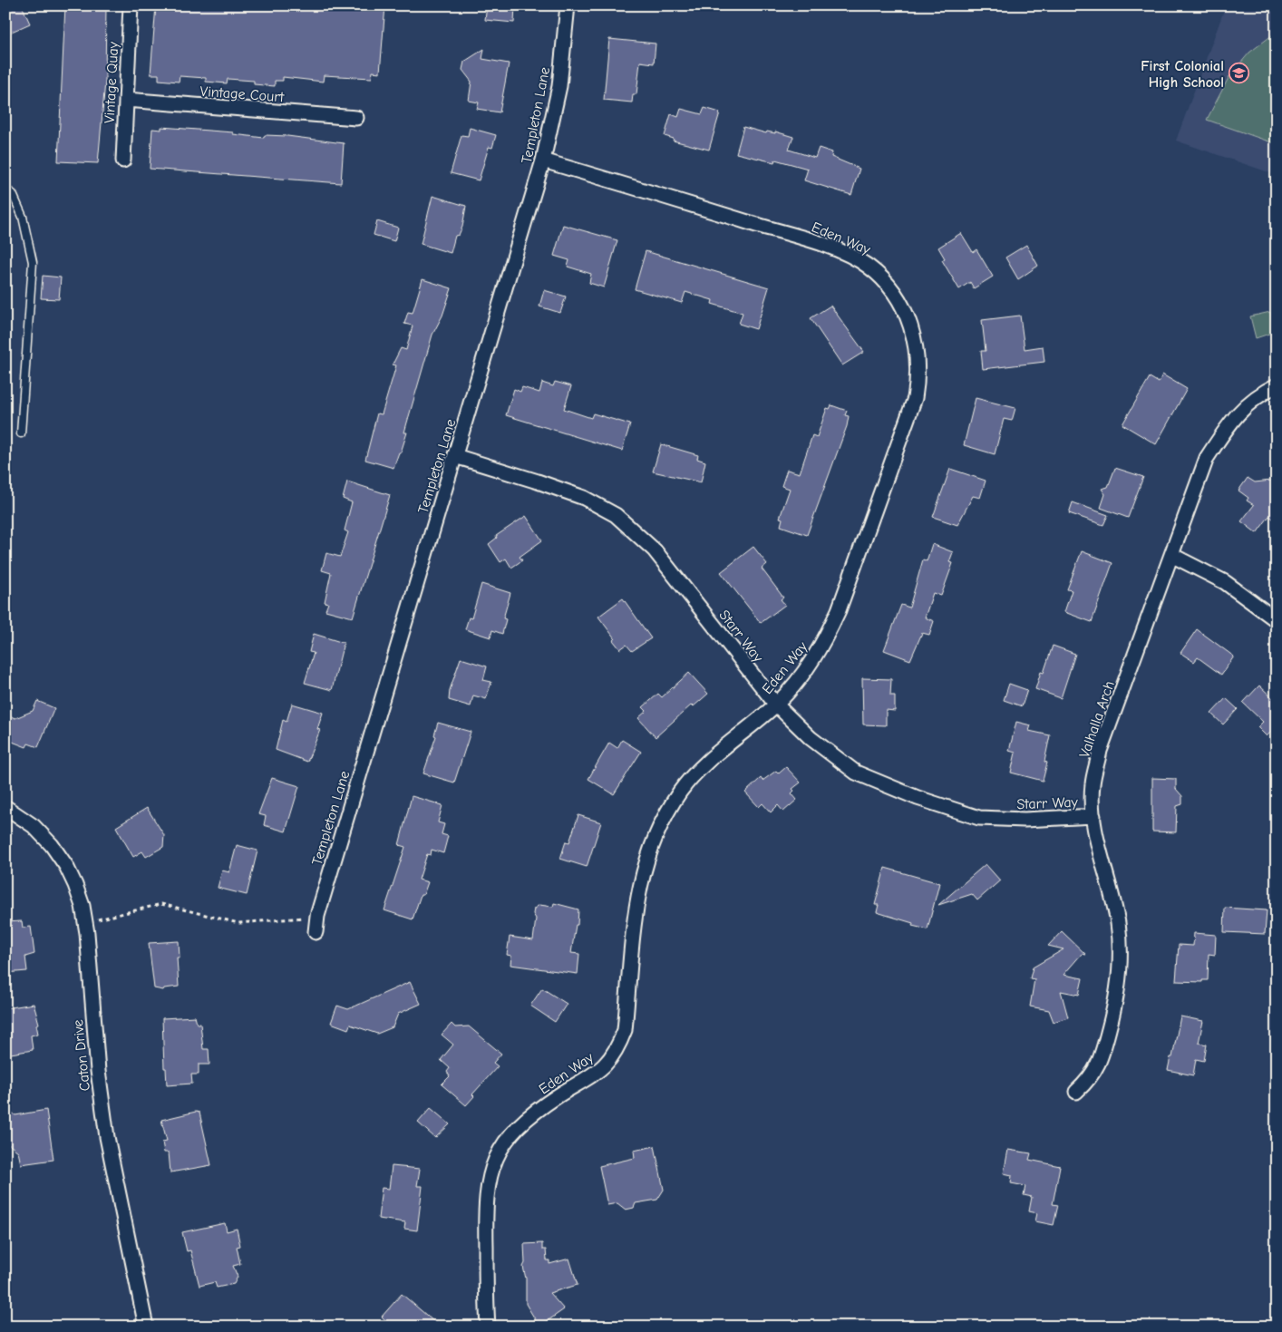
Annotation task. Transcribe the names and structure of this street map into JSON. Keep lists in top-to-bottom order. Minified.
{"streets":{"street":["Vintage Quay","Vintage Court","Templeton Lane","Eden Way","Starr Way","Valhalla Arch","Caton Drive"]},"crossings":[["Vintage Quay","Vintage Court"],["Templeton Lane","Eden Way"],["Templeton Lane","Starr Way"],["Eden Way","Starr Way"],["Starr Way","Valhalla Arch"]],"places":{"school or university":["First Colonial High School"]}}
